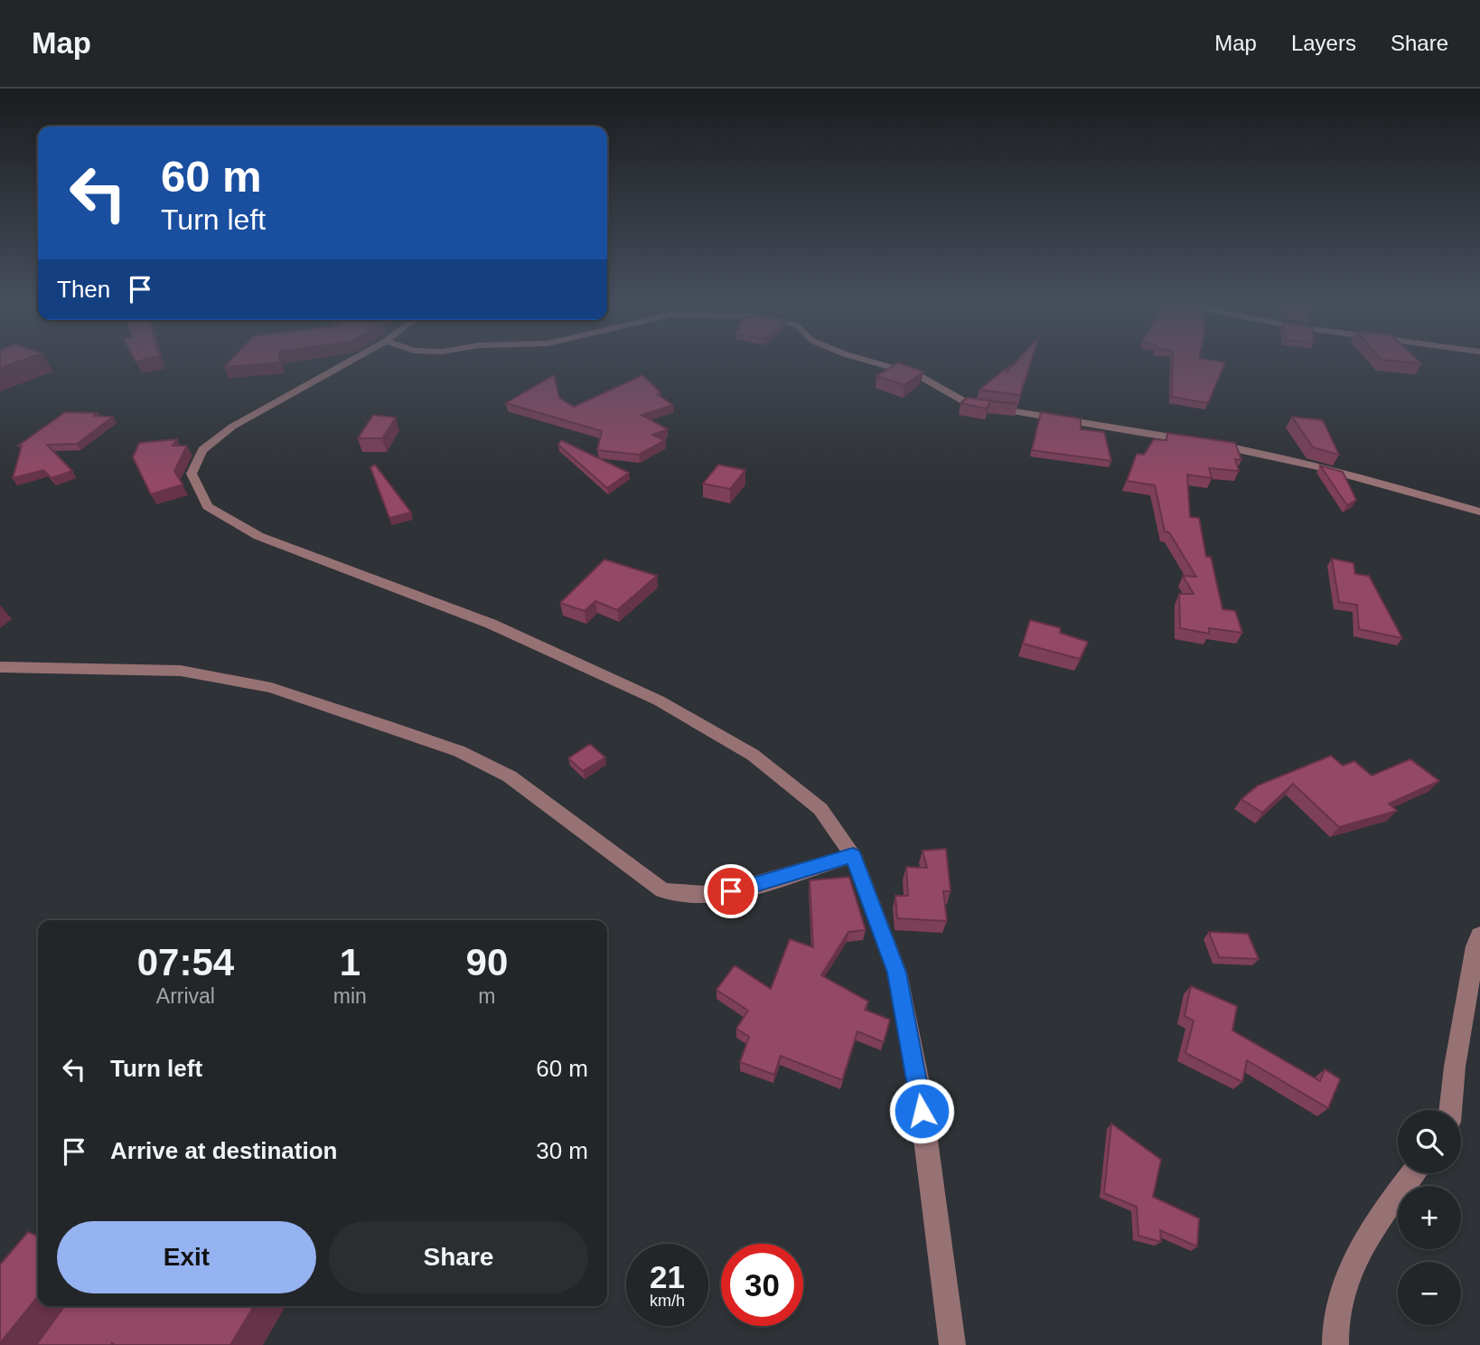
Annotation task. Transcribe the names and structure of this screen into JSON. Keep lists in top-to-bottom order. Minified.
{"page":{"header":"Map","nav":["Map","Layers","Share"],"turn":["60 m","Turn left"],"then":"Then","eta":["07:54","Arrival","1","min","90","m"],"list":[{"name":"Turn left","value":"60 m"},{"name":"Arrive at destination","value":"30 m"}],"map_buttons":["+","−"],"buttons":["Exit","Share"],"speed":"21 km/h","limit":"30"}}
